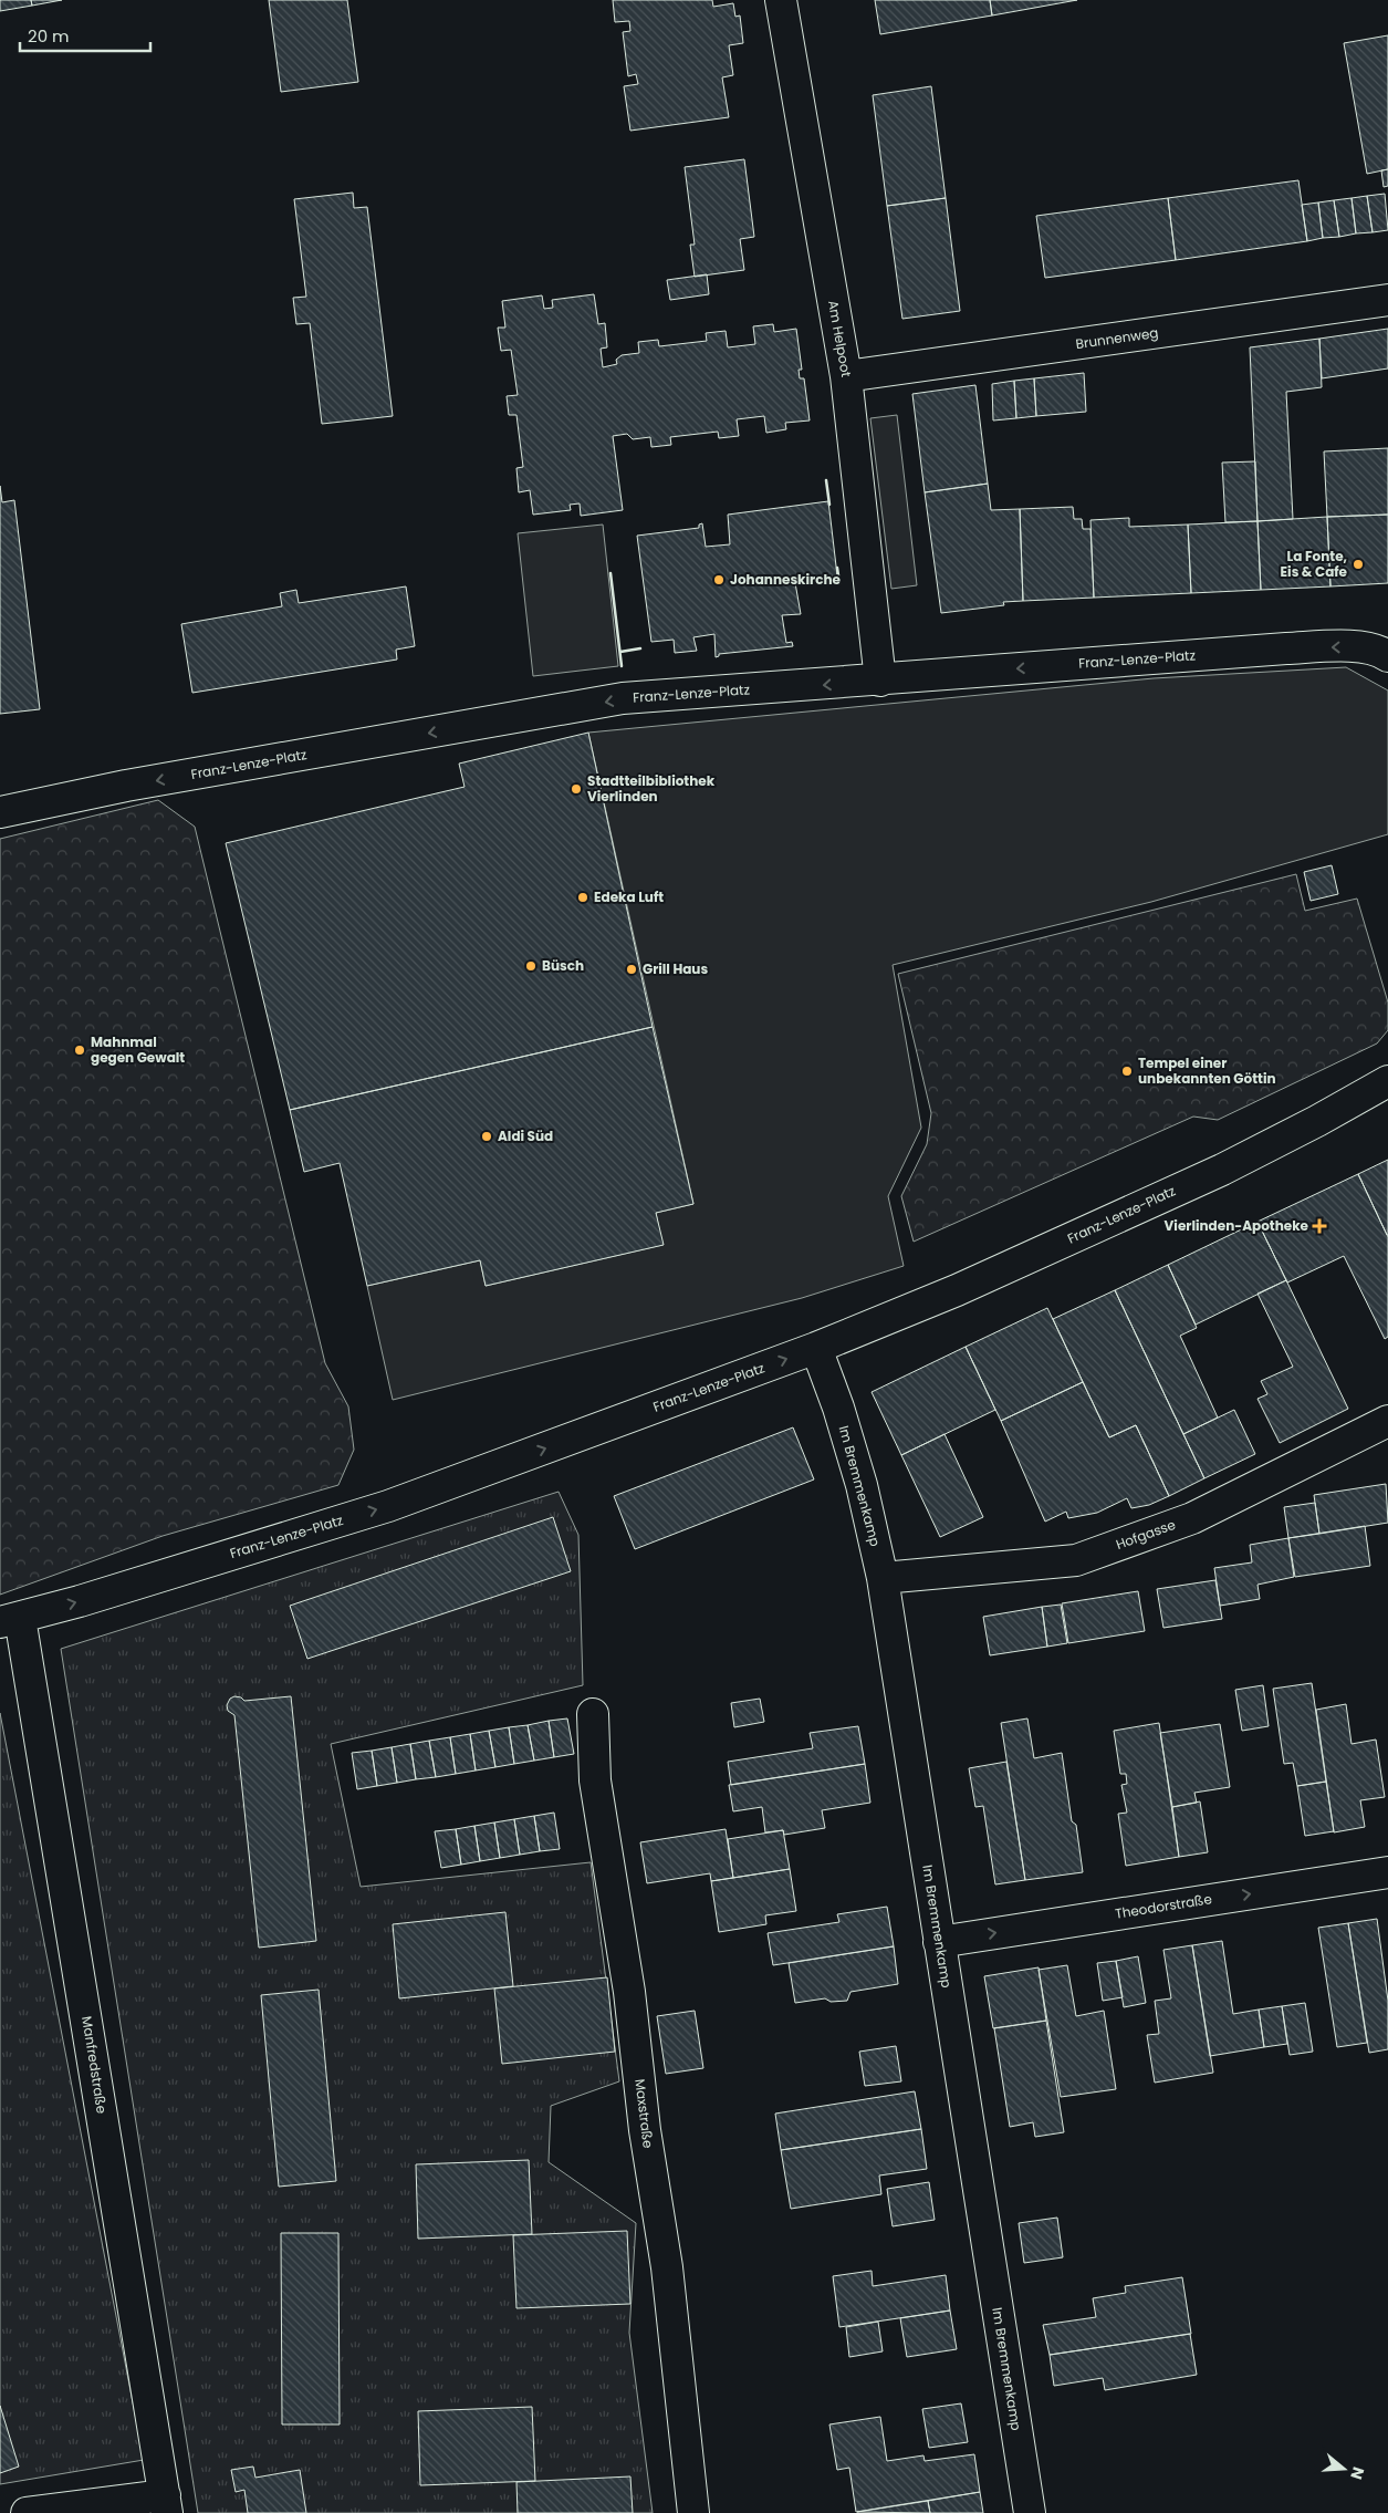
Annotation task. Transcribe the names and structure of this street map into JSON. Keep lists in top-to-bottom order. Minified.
{"streets":{"street":["Am Helpoot","Brunnenweg","Franz-Lenze-Platz","Im Bremmenkamp","Hofgasse","Theodorstraße","Manfredstraße","Maxstraße"]},"crossings":[["Am Helpoot","Brunnenweg"],["Am Helpoot","Franz-Lenze-Platz"],["Franz-Lenze-Platz","Im Bremmenkamp"],["Franz-Lenze-Platz","Manfredstraße"],["Im Bremmenkamp","Hofgasse"],["Im Bremmenkamp","Theodorstraße"]],"one_way":["Theodorstraße"],"places":{"other":["La Fonte, Eis & Cafe","Johanneskirche","Stadtteilbibliothek Vierlinden","Edeka Luft","Büsch","Grill Haus","Mahnmal gegen Gewalt","Tempel einer unbekannten Göttin","Aldi Süd"],"health":["Vierlinden-Apotheke"]},"scale_bar":"20 m","north":"right"}
